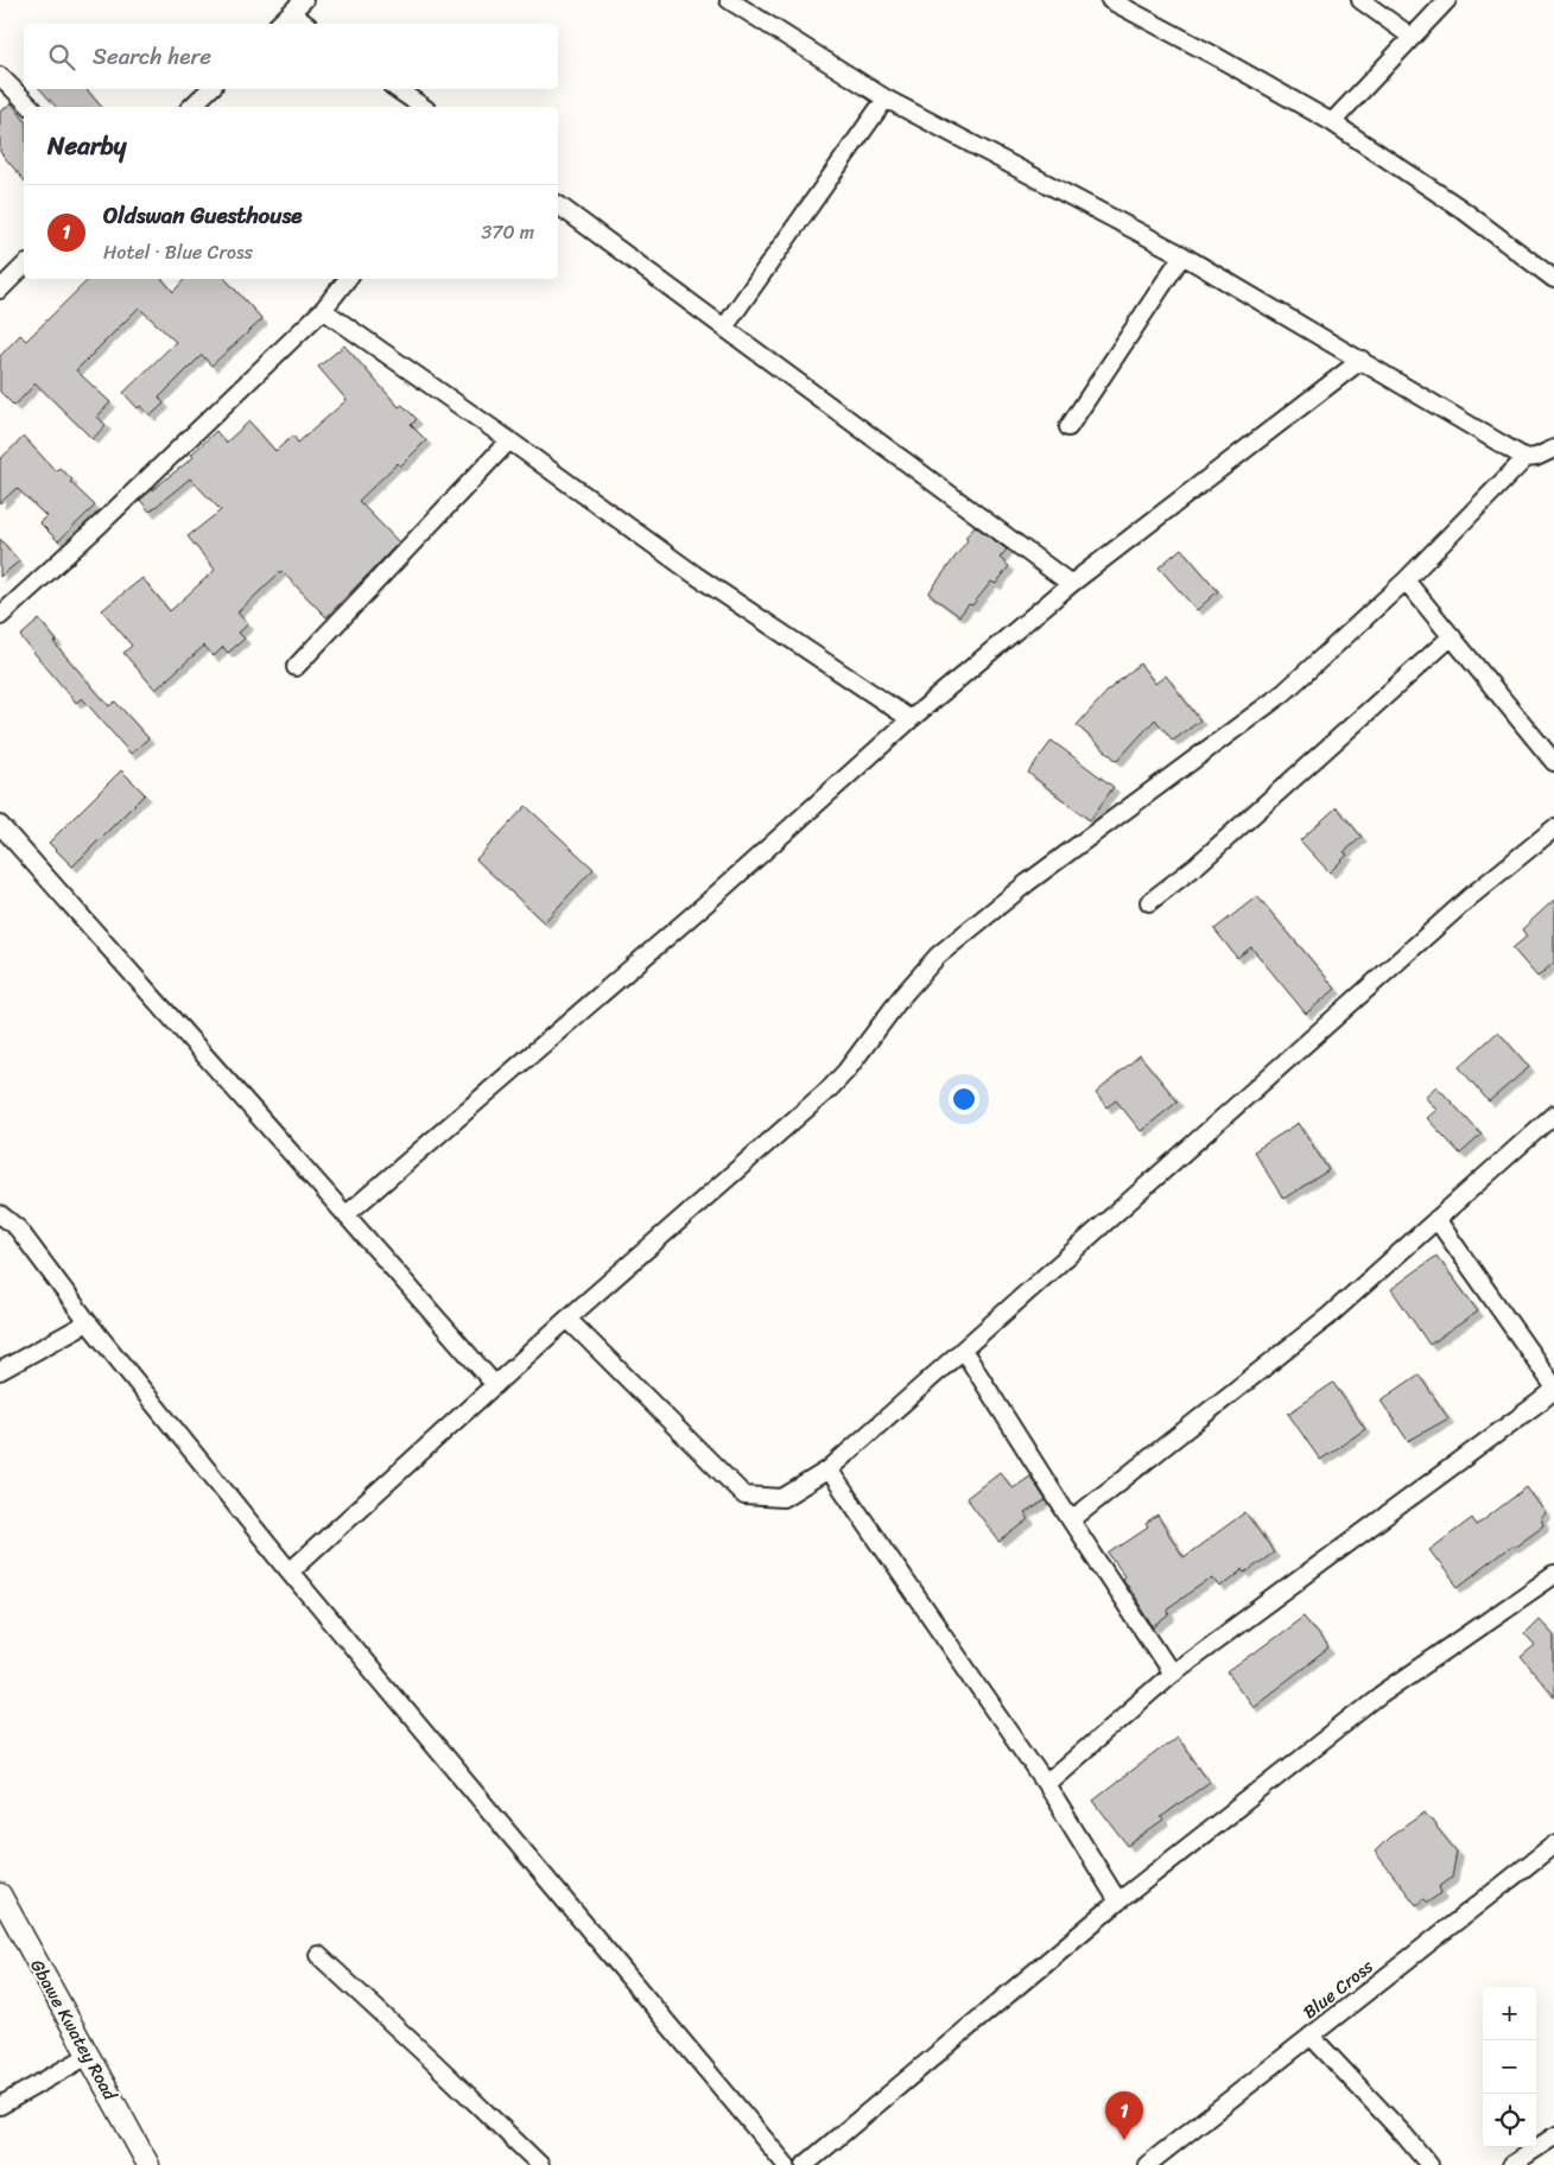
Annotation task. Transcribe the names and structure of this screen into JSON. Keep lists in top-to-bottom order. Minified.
{"streets":{"street":["Blue Cross","Gbawe Kwatey Road"]},"page":{"search":"Search here","heading":"Nearby","list":[{"mark":"1","name":"Oldswan Guesthouse","note":"Hotel · Blue Cross","value":"370 m"}],"map_buttons":["+","−"],"pins":"1"}}
